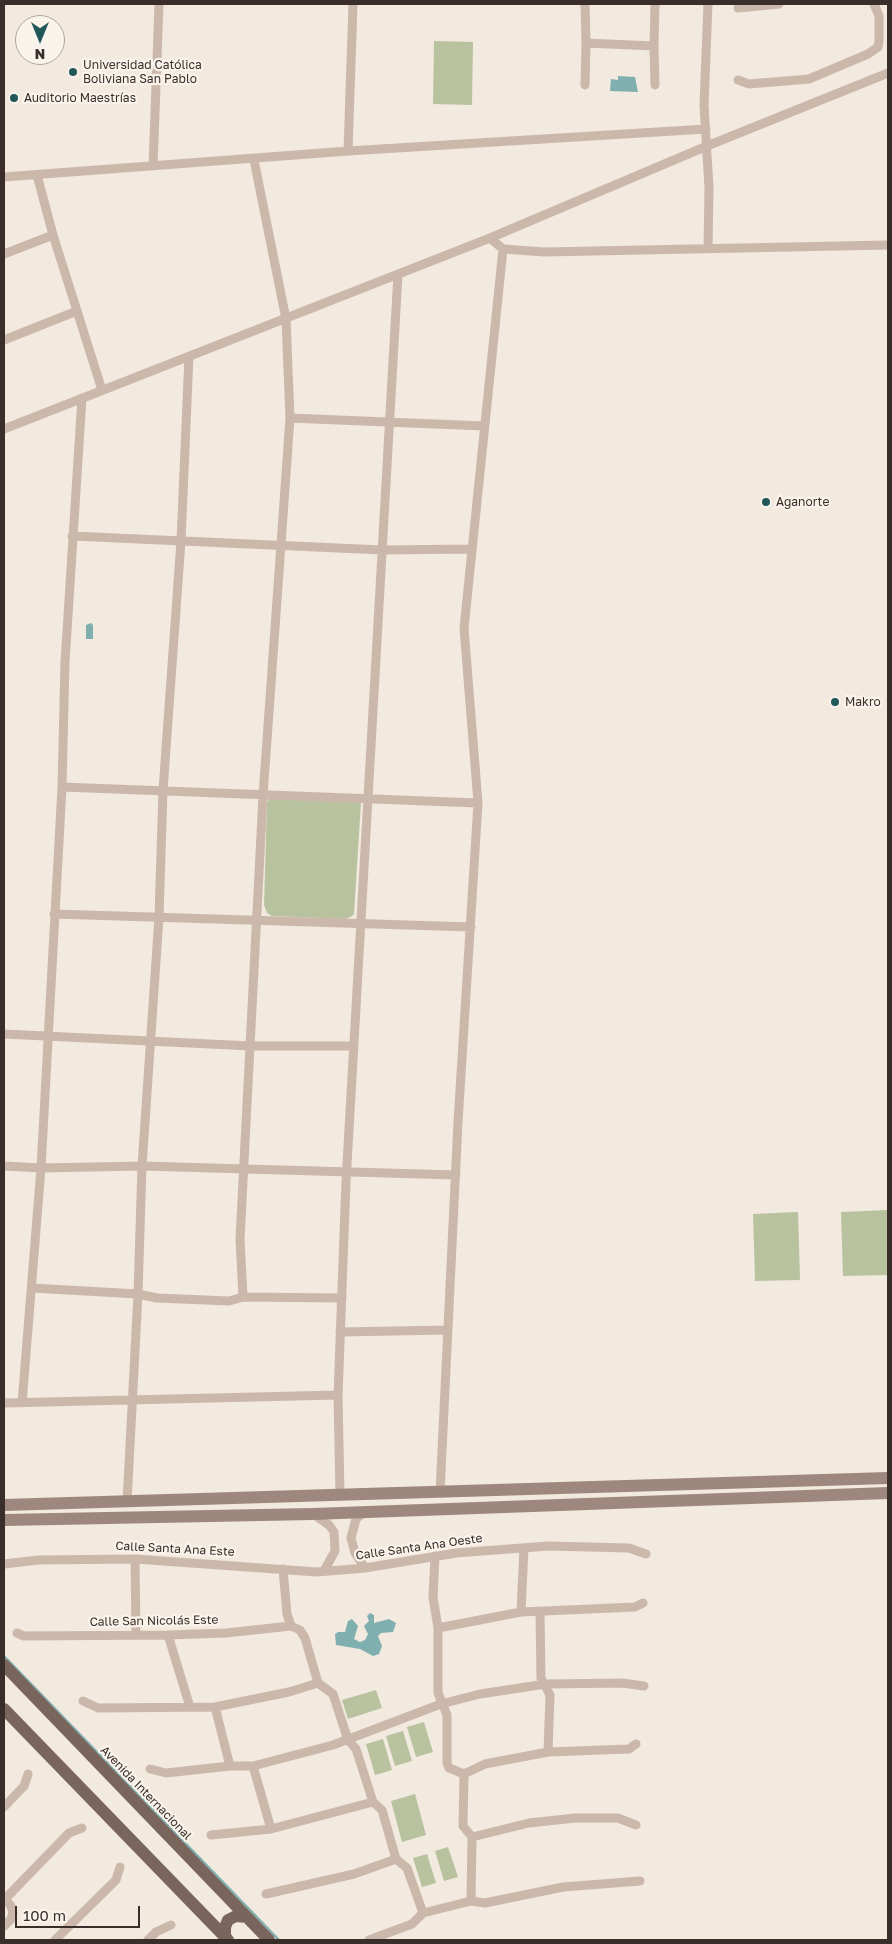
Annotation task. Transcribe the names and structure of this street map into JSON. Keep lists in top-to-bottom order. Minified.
{"streets":{"main road":["Avenida Internacional"],"street":["Calle Santa Ana Oeste","Calle Santa Ana Este","Calle San Nicolás Este"]},"crossings":[["Calle Santa Ana Oeste","Calle Santa Ana Este"]],"places":["Universidad Católica Boliviana San Pablo","Auditorio Maestrías","Aganorte","Makro"],"scale_bar":"100 m","north":"bottom"}
